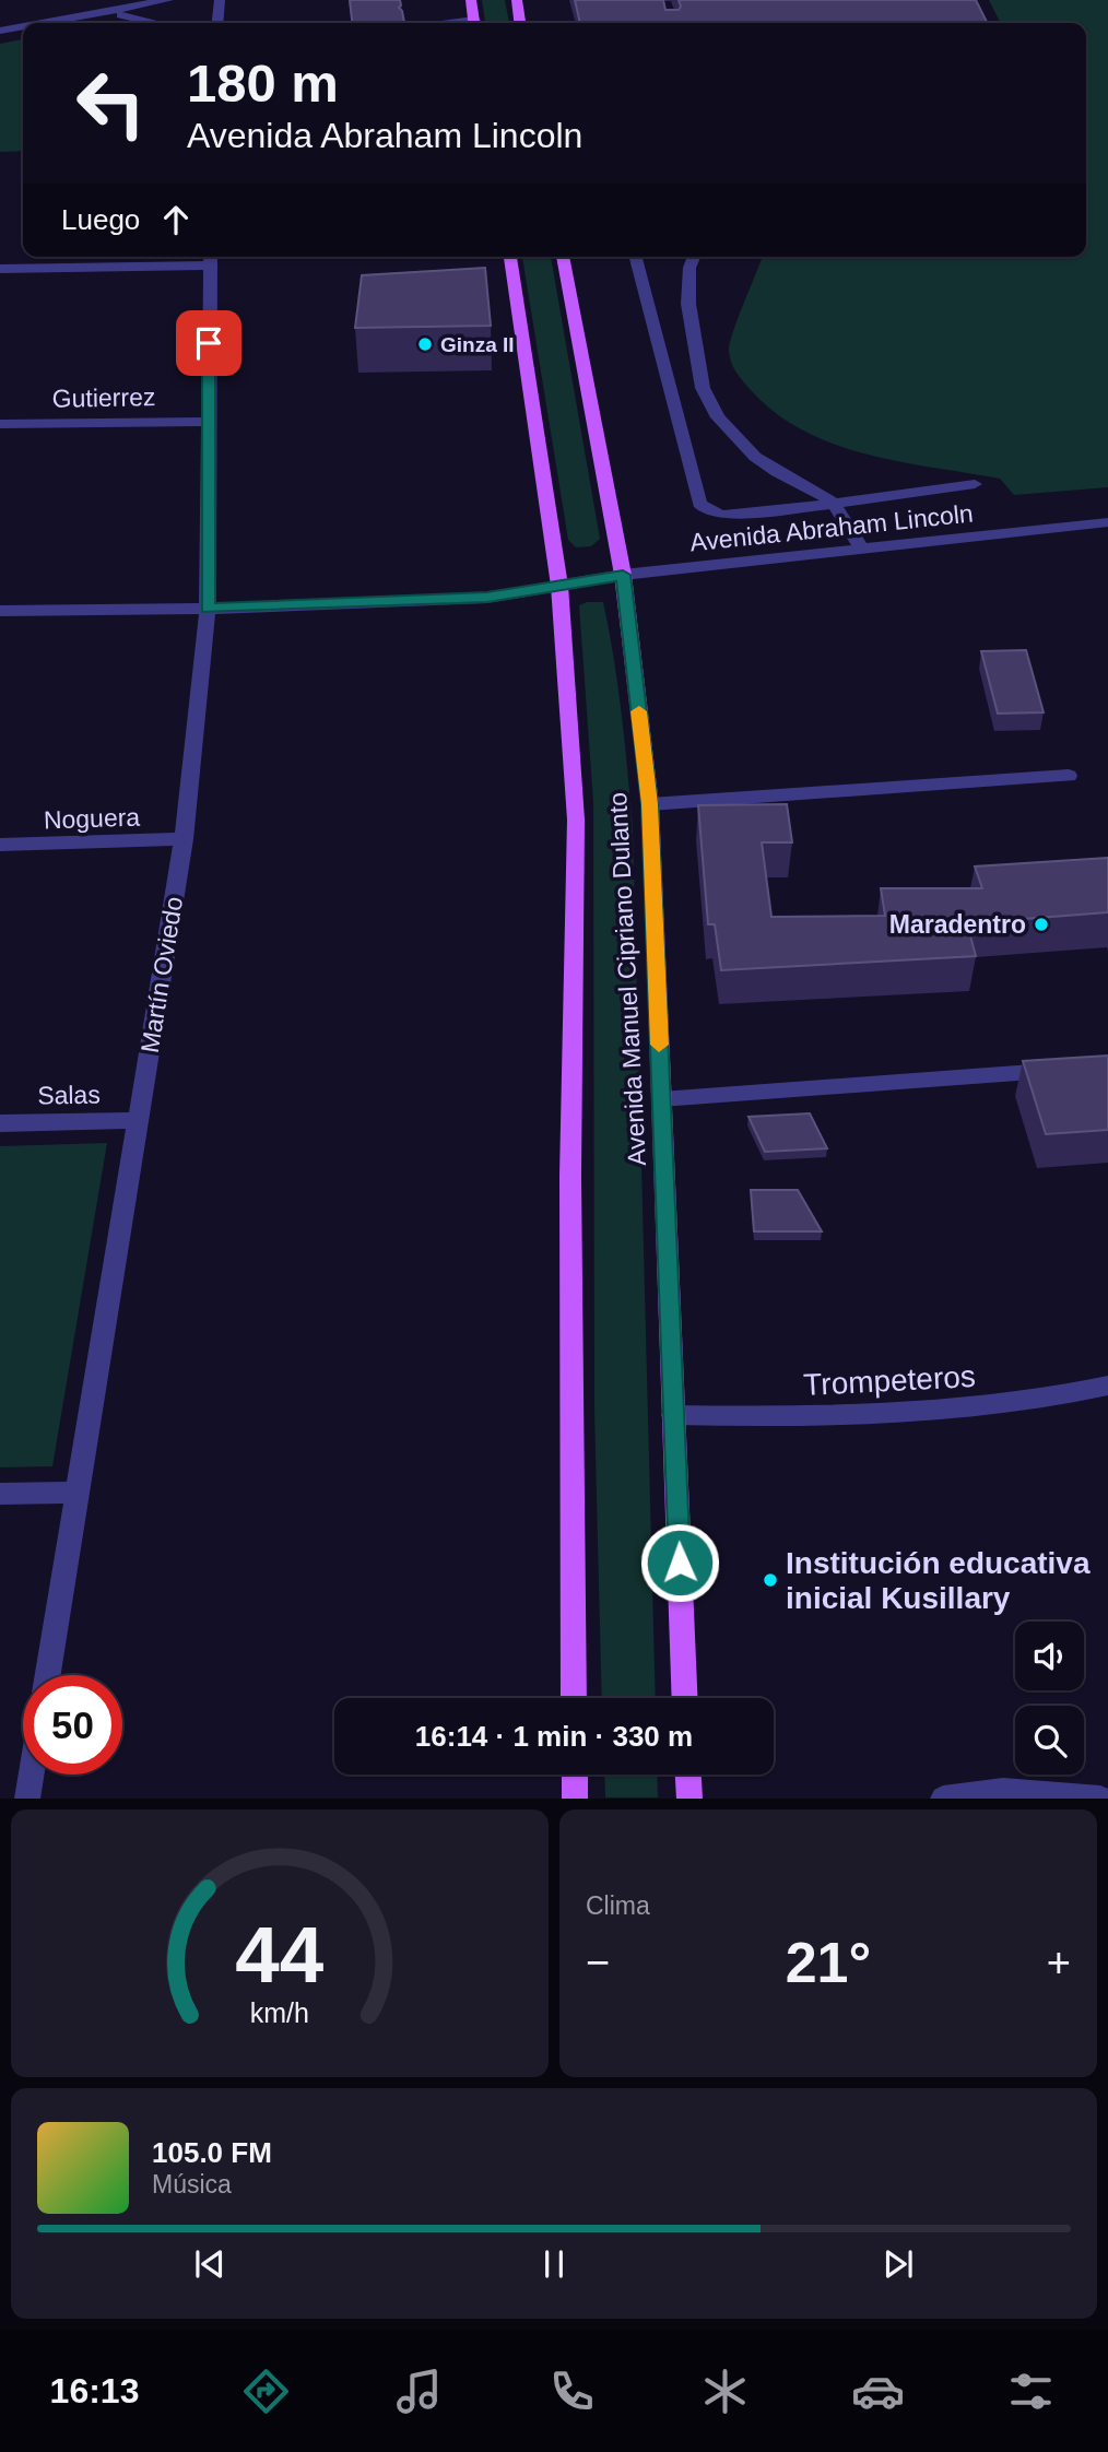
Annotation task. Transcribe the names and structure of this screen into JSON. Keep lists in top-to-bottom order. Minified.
{"streets":{"main road":["Avenida Manuel Cipriano Dulanto"],"street":["Gutierrez","Avenida Abraham Lincoln","Noguera","Martín Oviedo","Salas","Trompeteros"]},"crossings":[["Gutierrez","Martín Oviedo"],["Avenida Abraham Lincoln","Martín Oviedo"],["Avenida Abraham Lincoln","Avenida Manuel Cipriano Dulanto"],["Noguera","Martín Oviedo"],["Martín Oviedo","Salas"],["Avenida Manuel Cipriano Dulanto","Trompeteros"]],"places":["Ginza II","Maradentro","Institución educativa inicial Kusillary"],"page":{"turn":["180 m","Avenida Abraham Lincoln"],"then":"Luego","limit":"50","trip":"16:14 · 1 min · 330 m","tile":"Clima","heat":["−","21°","+"],"song":["105.0 FM","Música"],"tabs":"16:13","gauge":["44","km/h"]}}
